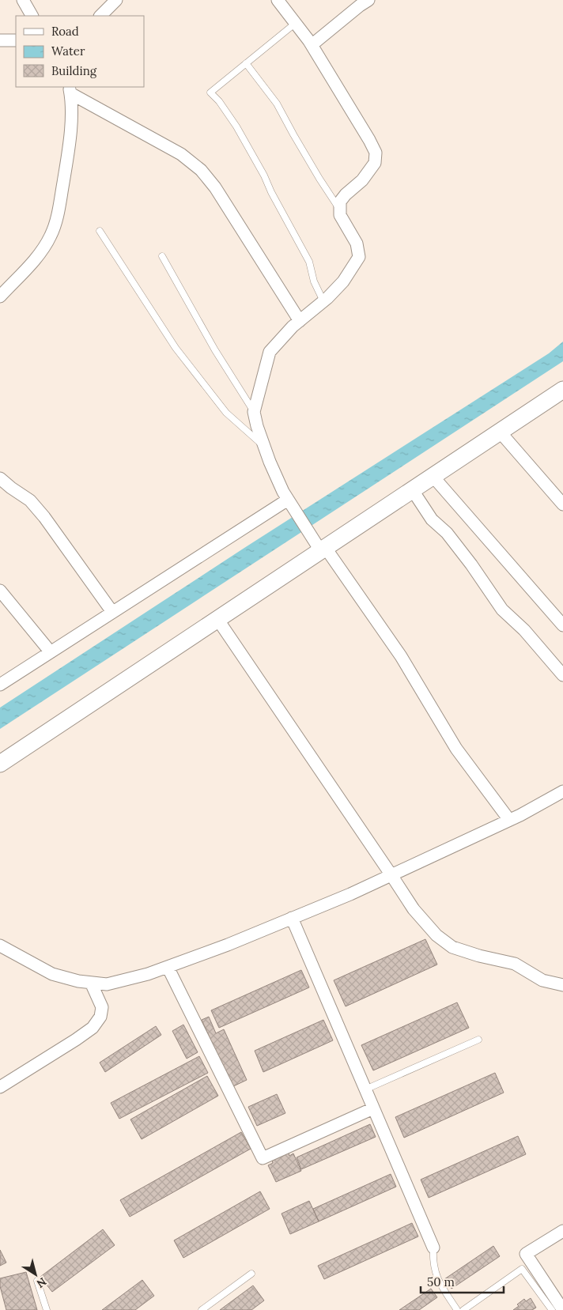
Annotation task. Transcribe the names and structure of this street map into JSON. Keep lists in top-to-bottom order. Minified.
{"legend":["Road","Water","Building"],"scale_bar":"50 m","north":"bottom right"}
